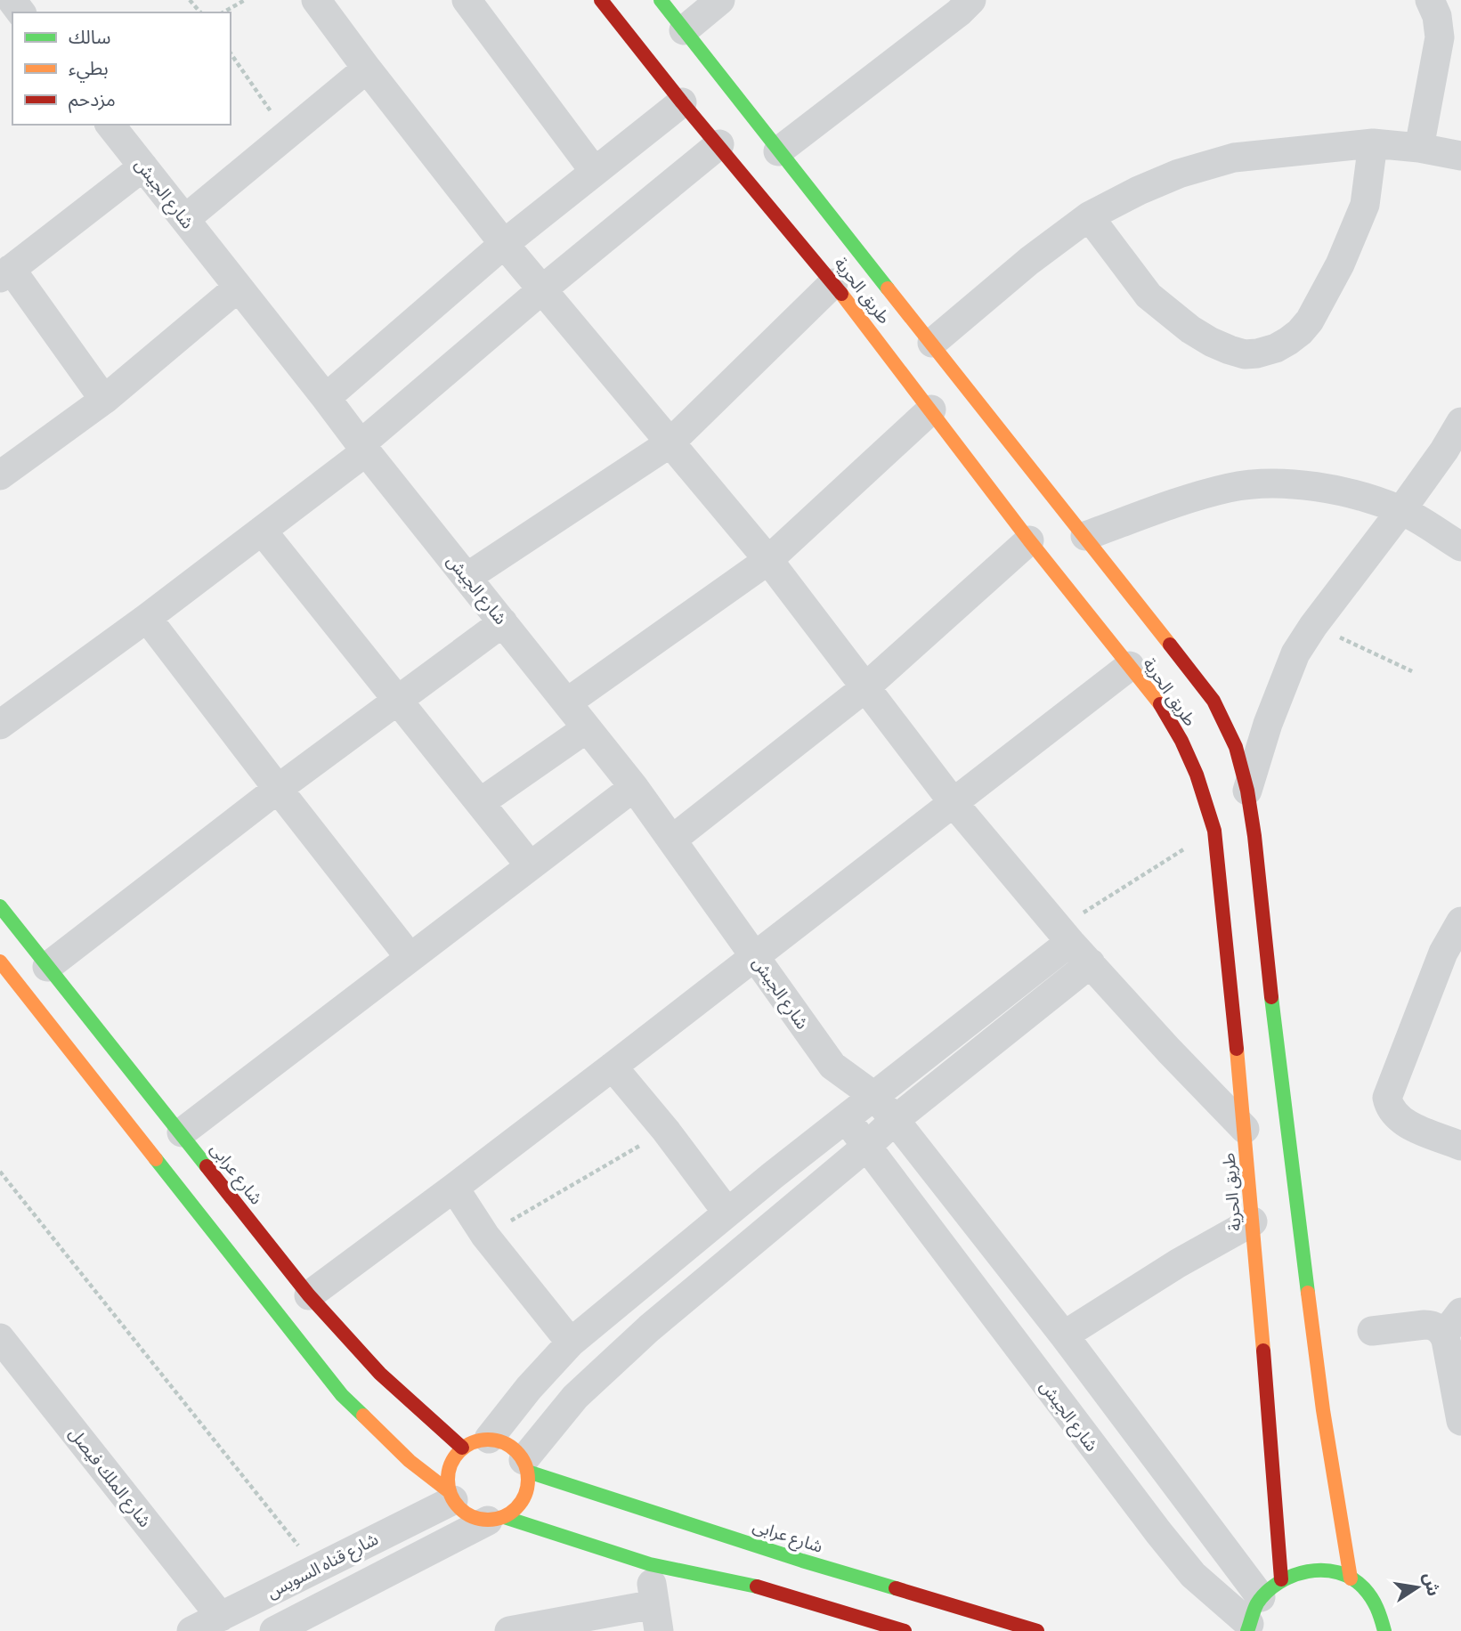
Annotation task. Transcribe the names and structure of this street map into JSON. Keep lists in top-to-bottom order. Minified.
{"streets":{"main road":["طريق الحرية","شارع عرابى"],"street":["شارع الجيش","شارع الملك فيصل","شارع قناه السويس"]},"crossings":[["شارع الجيش","طريق الحرية"],["شارع عرابى","شارع قناه السويس"],["شارع الملك فيصل","شارع قناه السويس"]],"legend":["سالك","بطيء","مزدحم"],"north":"right"}
